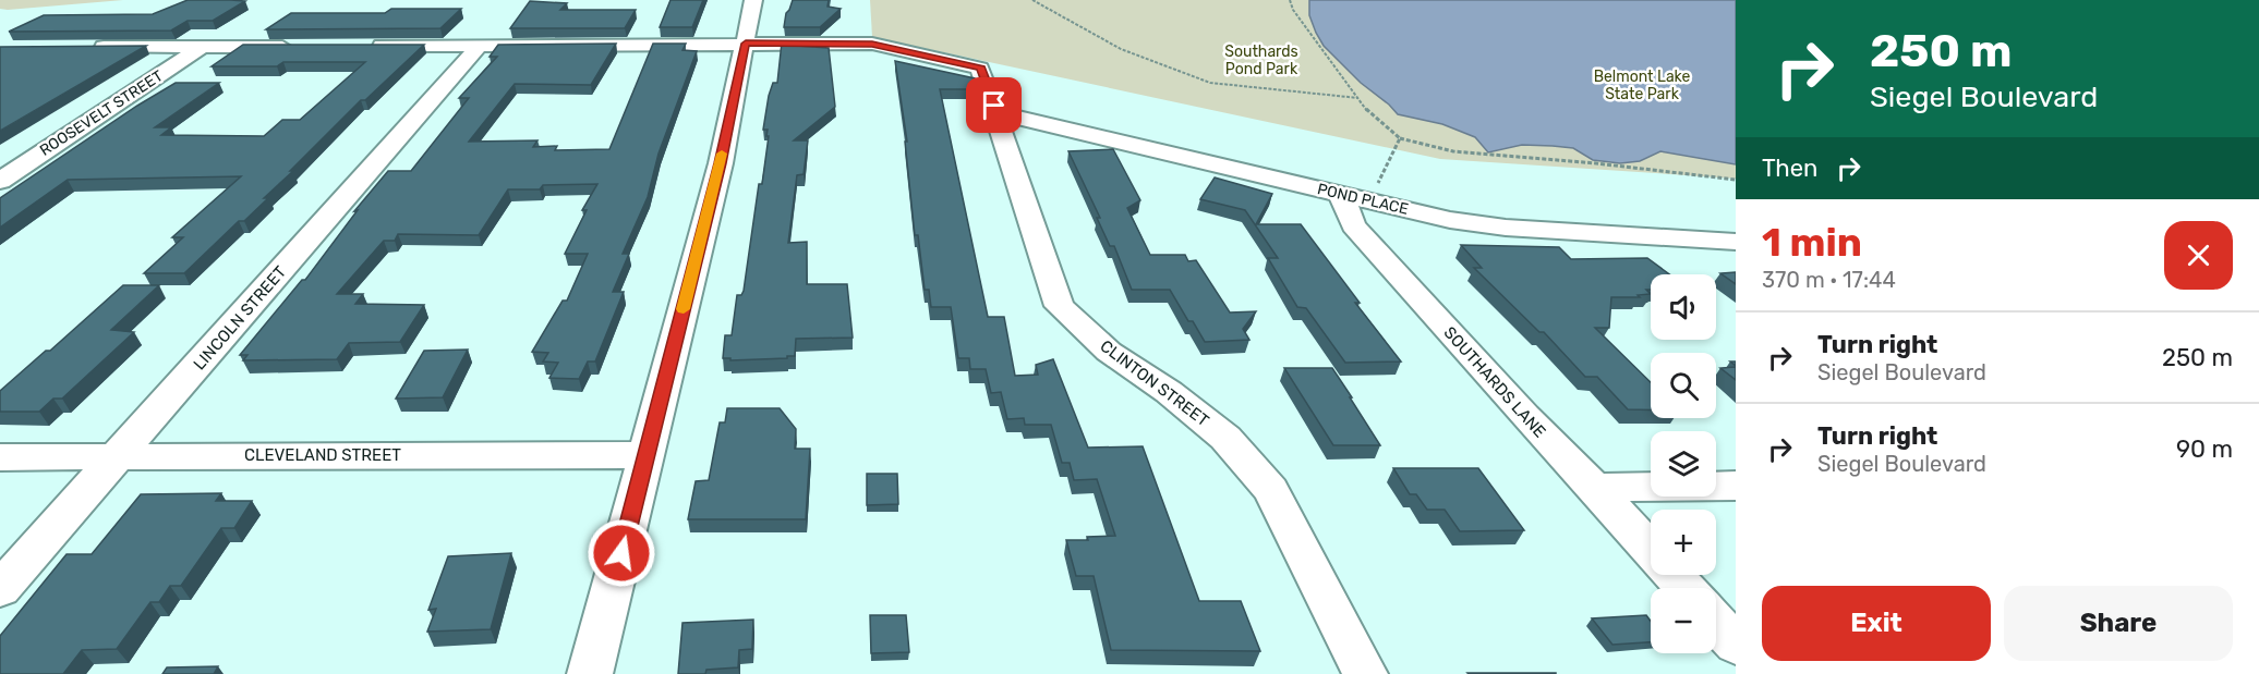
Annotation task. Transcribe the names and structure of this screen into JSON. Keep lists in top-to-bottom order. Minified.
{"streets":{"street":["ROOSEVELT STREET","POND PLACE","LINCOLN STREET","SOUTHARDS LANE","CLINTON STREET","CLEVELAND STREET"]},"crossings":[["POND PLACE","SOUTHARDS LANE"],["POND PLACE","CLINTON STREET"],["LINCOLN STREET","CLEVELAND STREET"]],"parks":["Southards Pond Park","Belmont Lake State Park"],"page":{"turn":["250 m","Siegel Boulevard"],"then":"Then","heading":["1 min","370 m · 17:44"],"map_buttons":["+","−"],"list":[{"name":"Turn right","note":"Siegel Boulevard","value":"250 m"},{"name":"Turn right","note":"Siegel Boulevard","value":"90 m"}],"buttons":["Exit","Share"]}}
